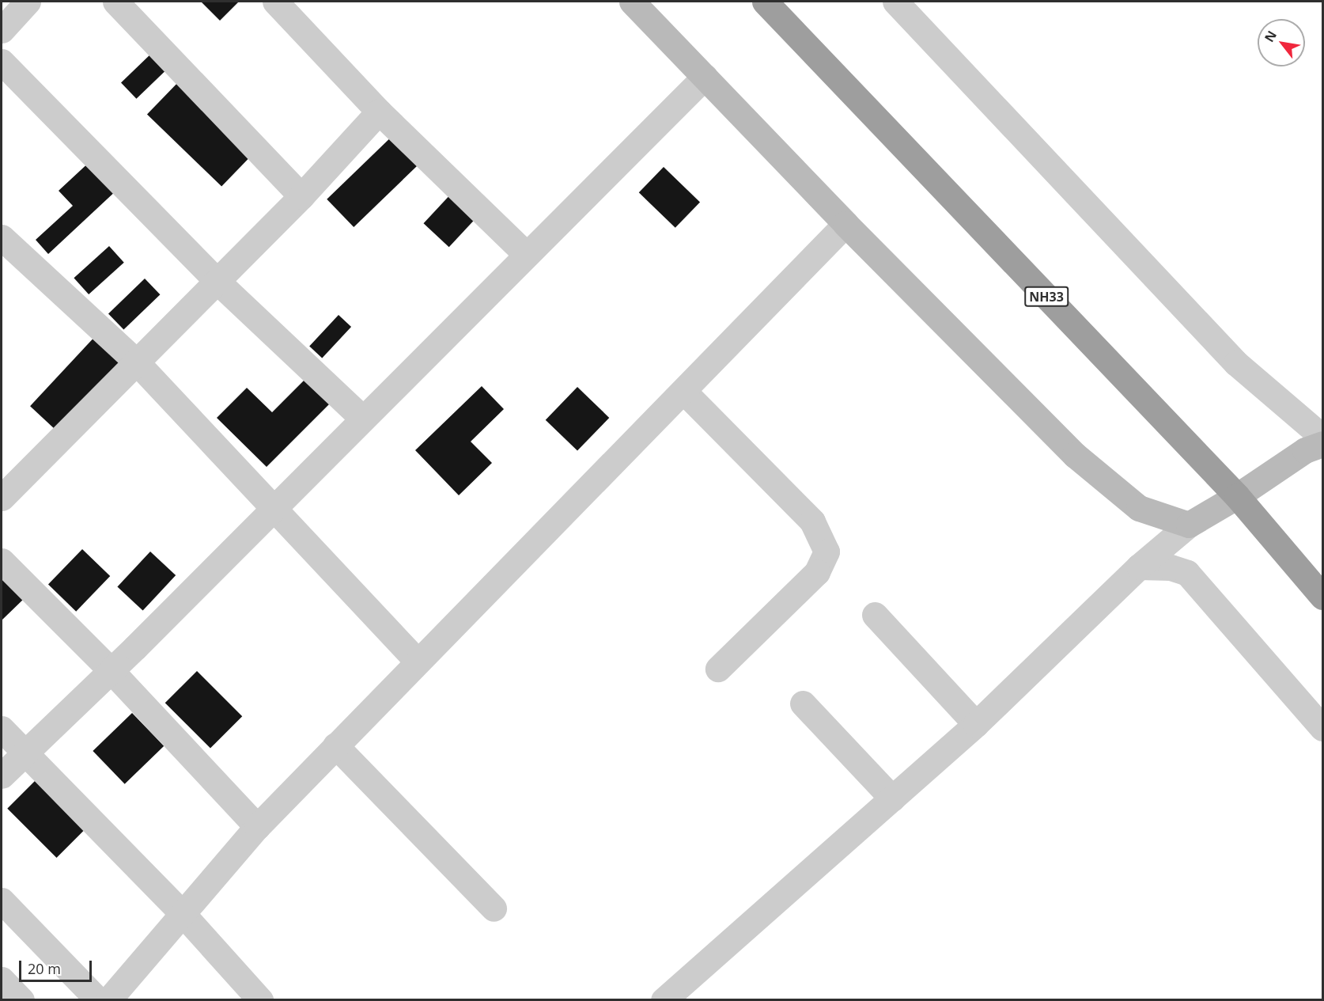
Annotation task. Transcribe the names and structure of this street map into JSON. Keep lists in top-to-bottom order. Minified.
{"streets":{"highway":["NH33"]},"scale_bar":"20 m","north":"top left"}
